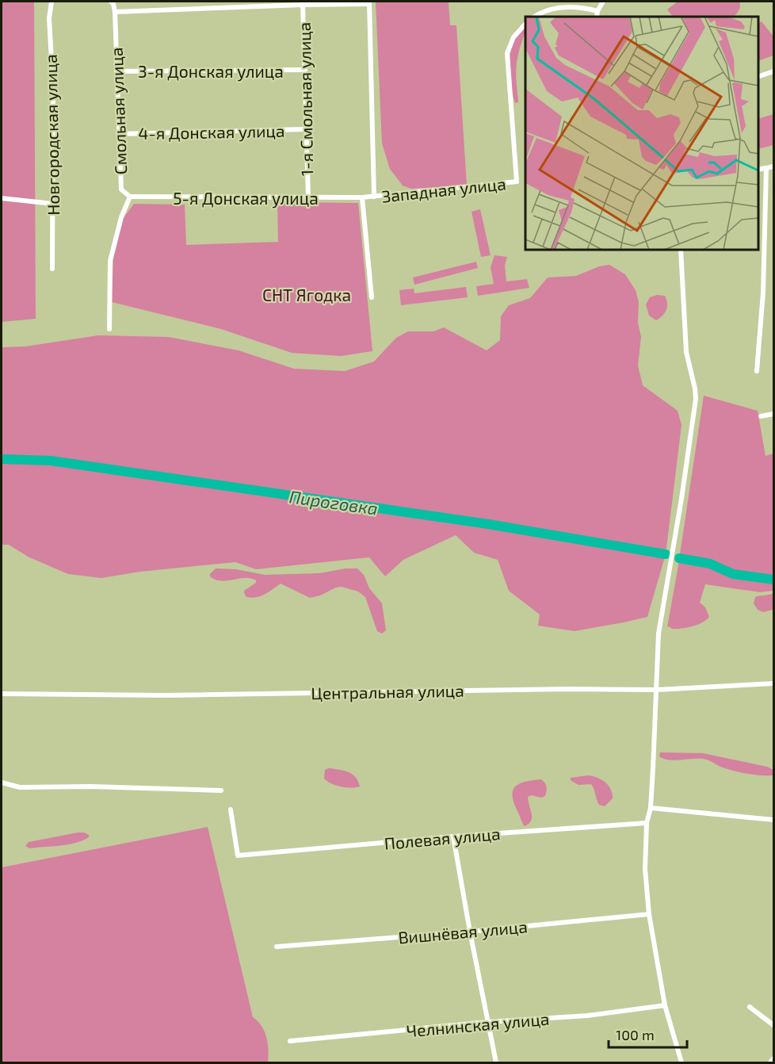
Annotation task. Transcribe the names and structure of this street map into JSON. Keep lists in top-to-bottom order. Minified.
{"streets":{"street":["3-я Донская улица","1-я Смольная улица","Смольная улица","4-я Донская улица","Новгородская улица","Западная улица","5-я Донская улица","Центральная улица","Полевая улица","Вишнёвая улица","Челнинская улица"]},"crossings":[["3-я Донская улица","1-я Смольная улица"],["3-я Донская улица","Смольная улица"],["1-я Смольная улица","4-я Донская улица"],["1-я Смольная улица","5-я Донская улица"],["Смольная улица","4-я Донская улица"],["Смольная улица","5-я Донская улица"],["Западная улица","5-я Донская улица"]],"water":["Пироговка"],"parks":["СНТ Ягодка"],"scale_bar":"100 m"}
